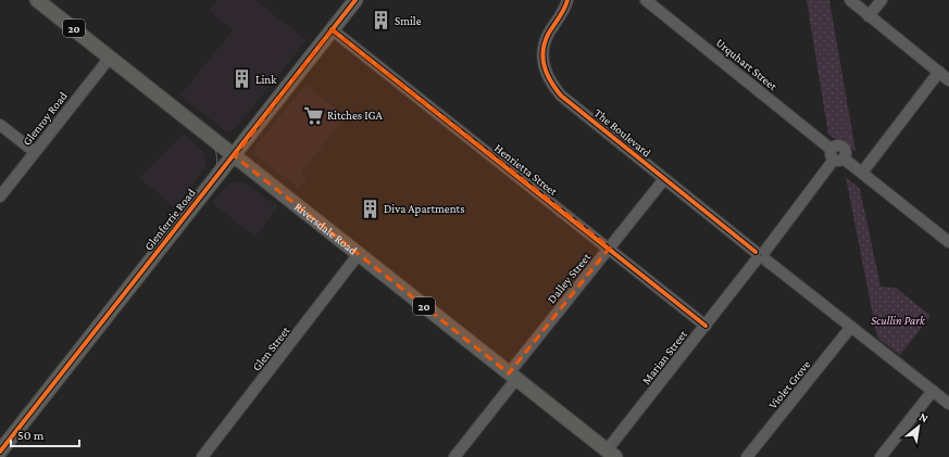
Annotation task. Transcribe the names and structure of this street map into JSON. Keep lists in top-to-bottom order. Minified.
{"streets":{"main road":["20","Glenferrie Road","Riversdale Road"],"street":["Urquhart Street","Glenroy Road","The Boulevard","Henrietta Street","Dalley Street","Glen Street","Marian Street","Violet Grove"]},"crossings":[["Urquhart Street","Marian Street"],["Glenroy Road","Riversdale Road"],["The Boulevard","Dalley Street"],["The Boulevard","Marian Street"],["The Boulevard","Violet Grove"],["Henrietta Street","Glenferrie Road"],["Henrietta Street","Dalley Street"],["Henrietta Street","Marian Street"],["Glenferrie Road","Riversdale Road"],["Riversdale Road","Dalley Street"],["Riversdale Road","Glen Street"],["Riversdale Road","Marian Street"]],"parks":["Scullin Park"],"places":{"building":["Smile","Link","Diva Apartments"],"supermarket":["Ritches IGA"]},"scale_bar":"50 m","north":"top right"}
